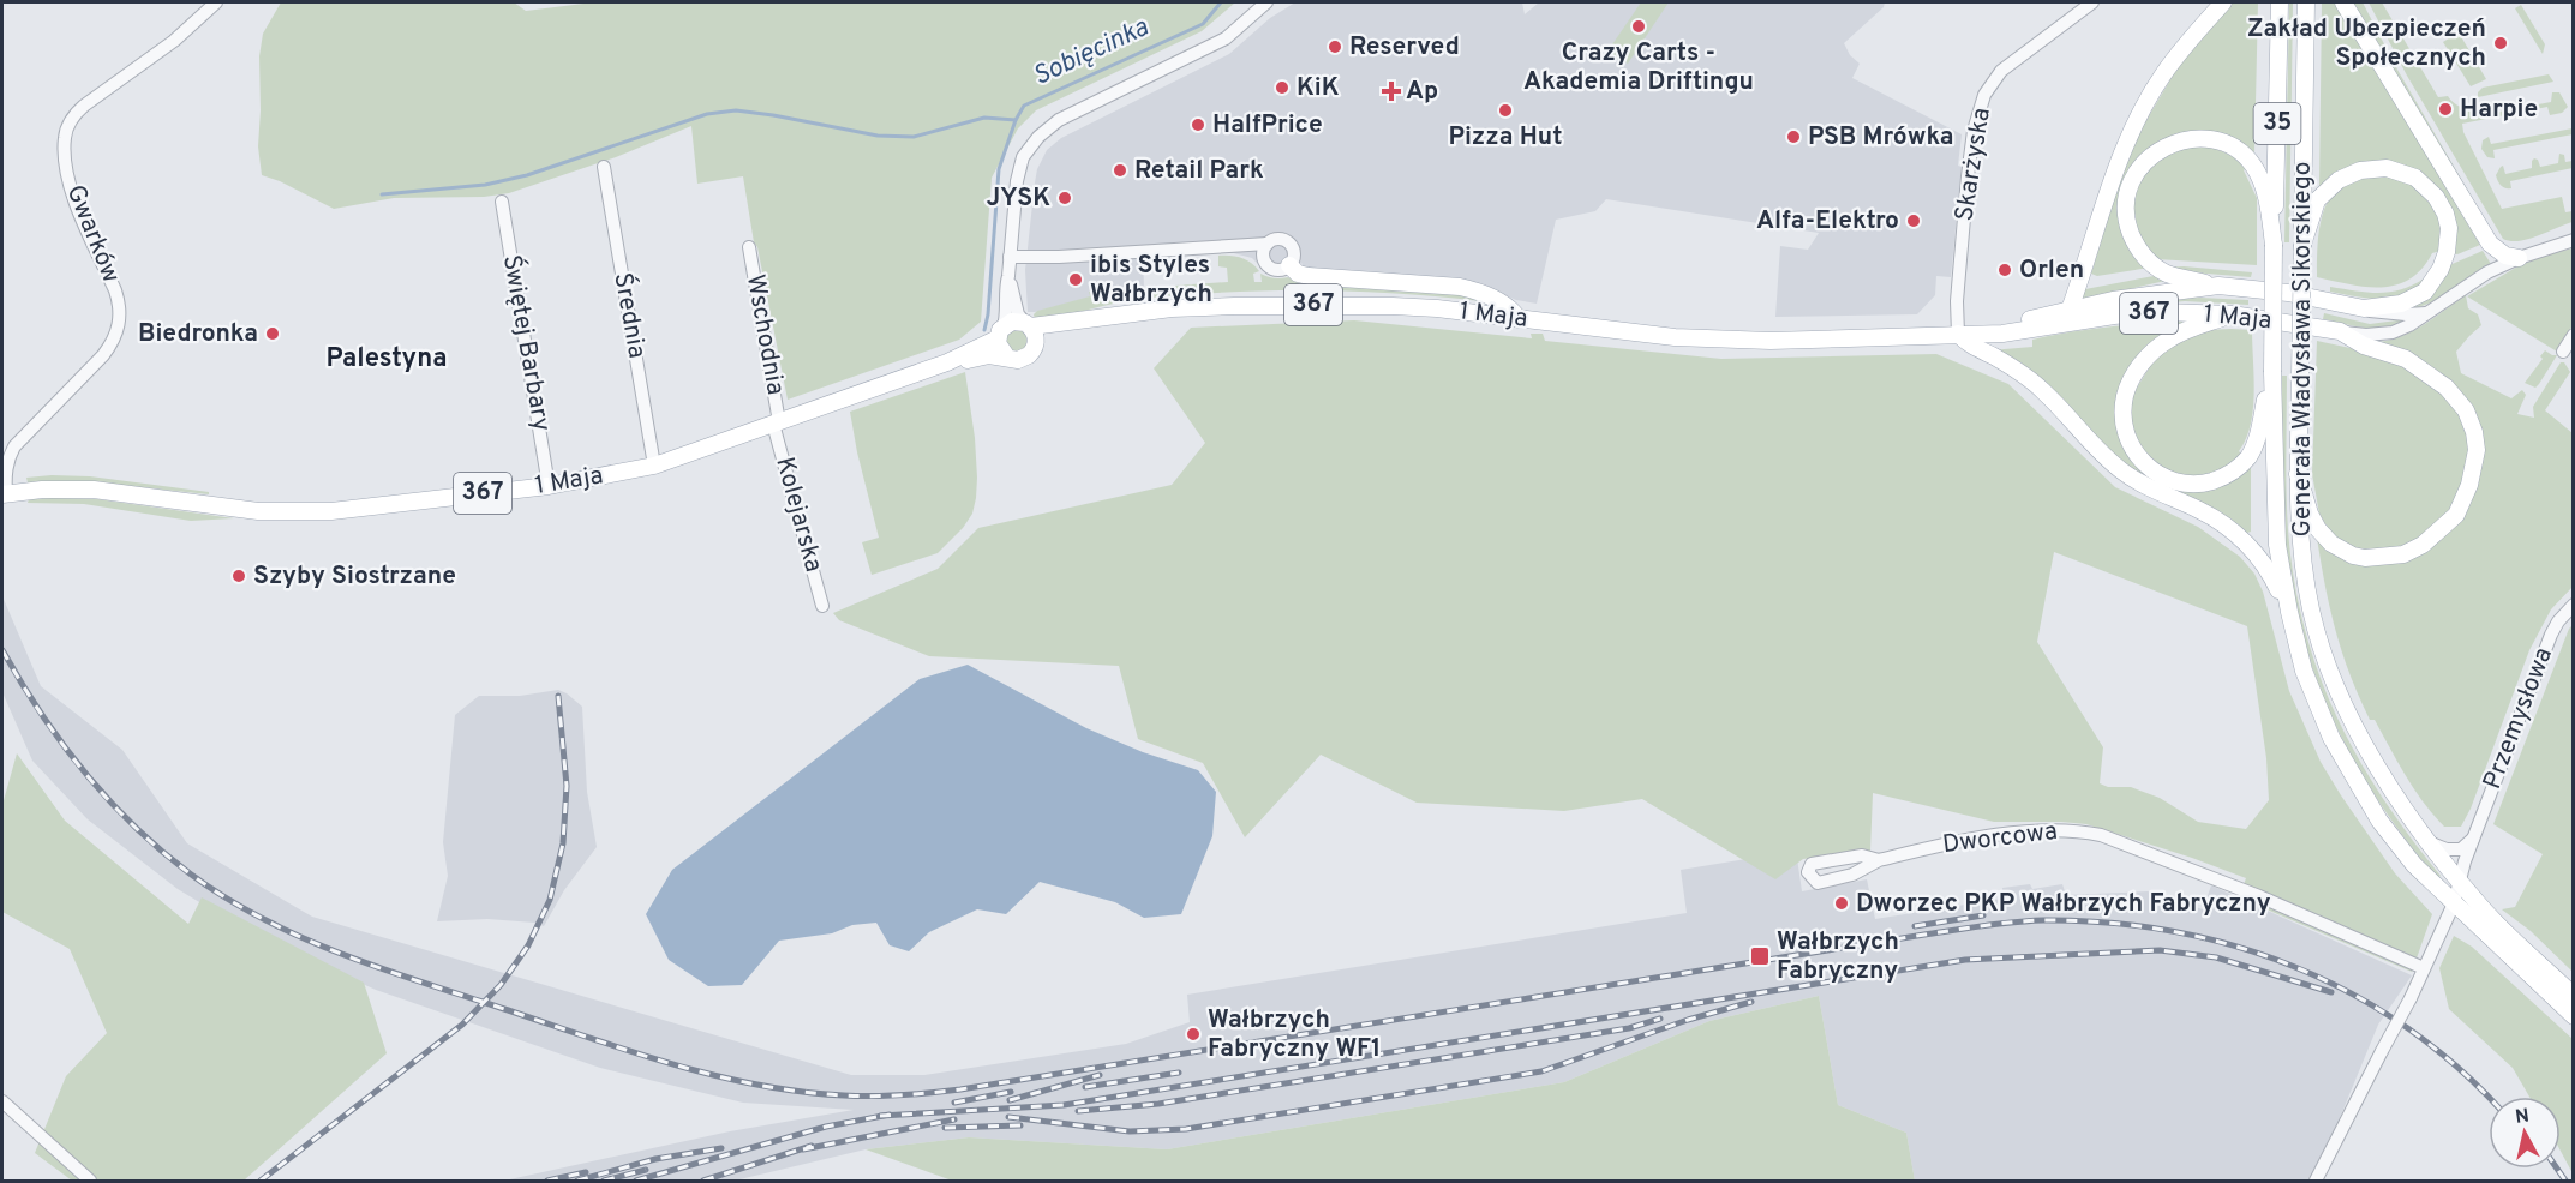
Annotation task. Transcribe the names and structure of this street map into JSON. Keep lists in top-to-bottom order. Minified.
{"streets":{"main road":["35","367","1 Maja","Generała Władysława Sikorskiego"],"street":["Skarżyska","Gwarków","Średnia","Wschodnia","Świętej Barbary","Kolejarska","Przemysłowa","Dworcowa"]},"crossings":[["Skarżyska","1 Maja"],["Gwarków","1 Maja"],["367","1 Maja"],["Średnia","1 Maja"],["1 Maja","Wschodnia"],["1 Maja","Świętej Barbary"],["1 Maja","Kolejarska"],["Wschodnia","Kolejarska"],["Generała Władysława Sikorskiego","Przemysłowa"],["Przemysłowa","Dworcowa"]],"districts":["Palestyna"],"water":["Sobięcinka"],"places":{"other":["Crazy Carts - Akademia Driftingu","Zakład Ubezpieczeń Społecznych","Reserved","KiK","Harpie","Pizza Hut","HalfPrice","PSB Mrówka","Retail Park","JYSK","Alfa-Elektro","Orlen","ibis Styles Wałbrzych","Biedronka","Szyby Siostrzane","Dworzec PKP Wałbrzych Fabryczny","Wałbrzych Fabryczny WF1"],"health":["Ap"],"transit":["Wałbrzych Fabryczny"]},"north":"top"}
